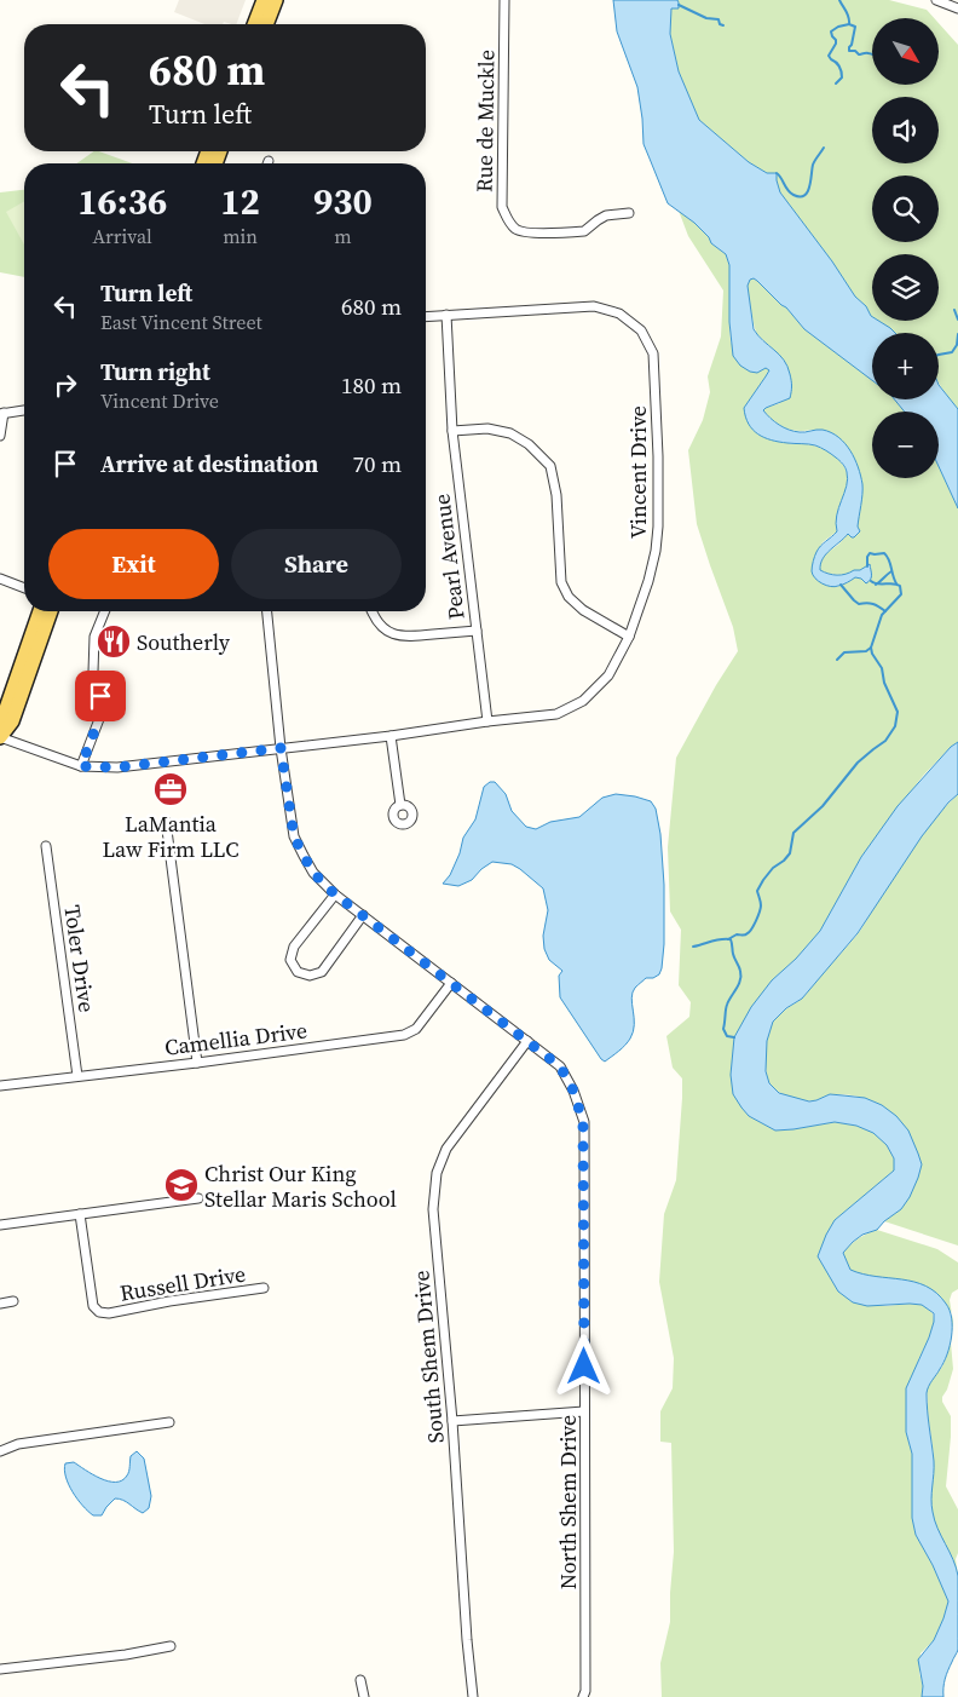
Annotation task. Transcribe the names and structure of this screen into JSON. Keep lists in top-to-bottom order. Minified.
{"streets":{"street":["Rue de Muckle","Vincent Drive","Pearl Avenue","Toler Drive","Camellia Drive","Russell Drive","South Shem Drive","North Shem Drive"]},"crossings":[["Vincent Drive","Pearl Avenue"],["Vincent Drive","North Shem Drive"],["Toler Drive","Camellia Drive"],["Camellia Drive","North Shem Drive"],["South Shem Drive","North Shem Drive"]],"places":{"restaurant":["Southerly"],"office":["LaMantia Law Firm LLC"],"school or university":["Christ Our King Stellar Maris School"]},"north":"bottom right","page":{"map_buttons":["+","−"],"turn":["680 m","Turn left"],"eta":["16:36","Arrival","12","min","930","m"],"list":[{"name":"Turn left","note":"East Vincent Street","value":"680 m"},{"name":"Turn right","note":"Vincent Drive","value":"180 m"},{"name":"Arrive at destination","value":"70 m"}],"buttons":["Exit","Share"]}}
